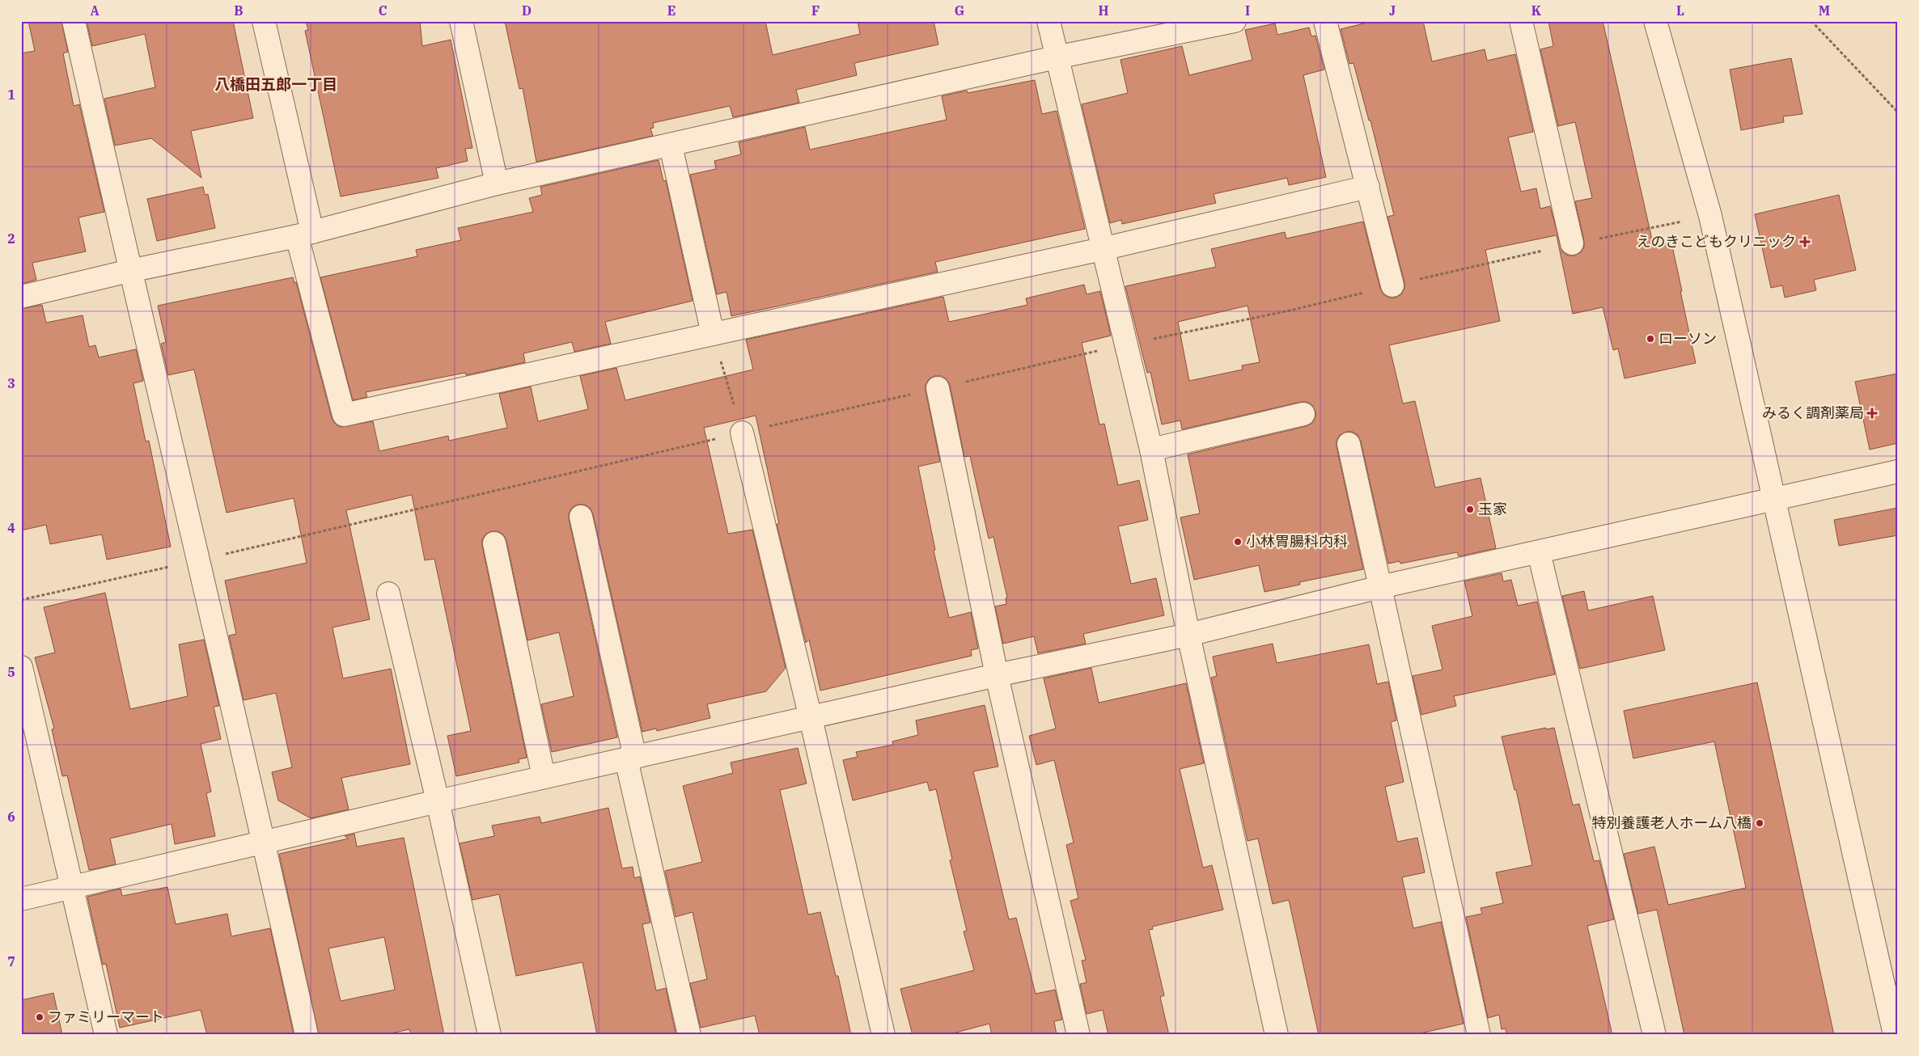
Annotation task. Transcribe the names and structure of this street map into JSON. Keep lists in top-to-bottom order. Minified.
{"districts":["八橋田五郎一丁目"],"places":{"health":["えのきこどもクリニック","みるく調剤薬局"],"other":["ローソン","玉家","小林胃腸科内科","特別養護老人ホーム八橋","ファミリーマート"]},"grid":{"columns":["A","B","C","D","E","F","G","H","I","J","K","L","M"],"rows":["1","2","3","4","5","6","7"]}}
